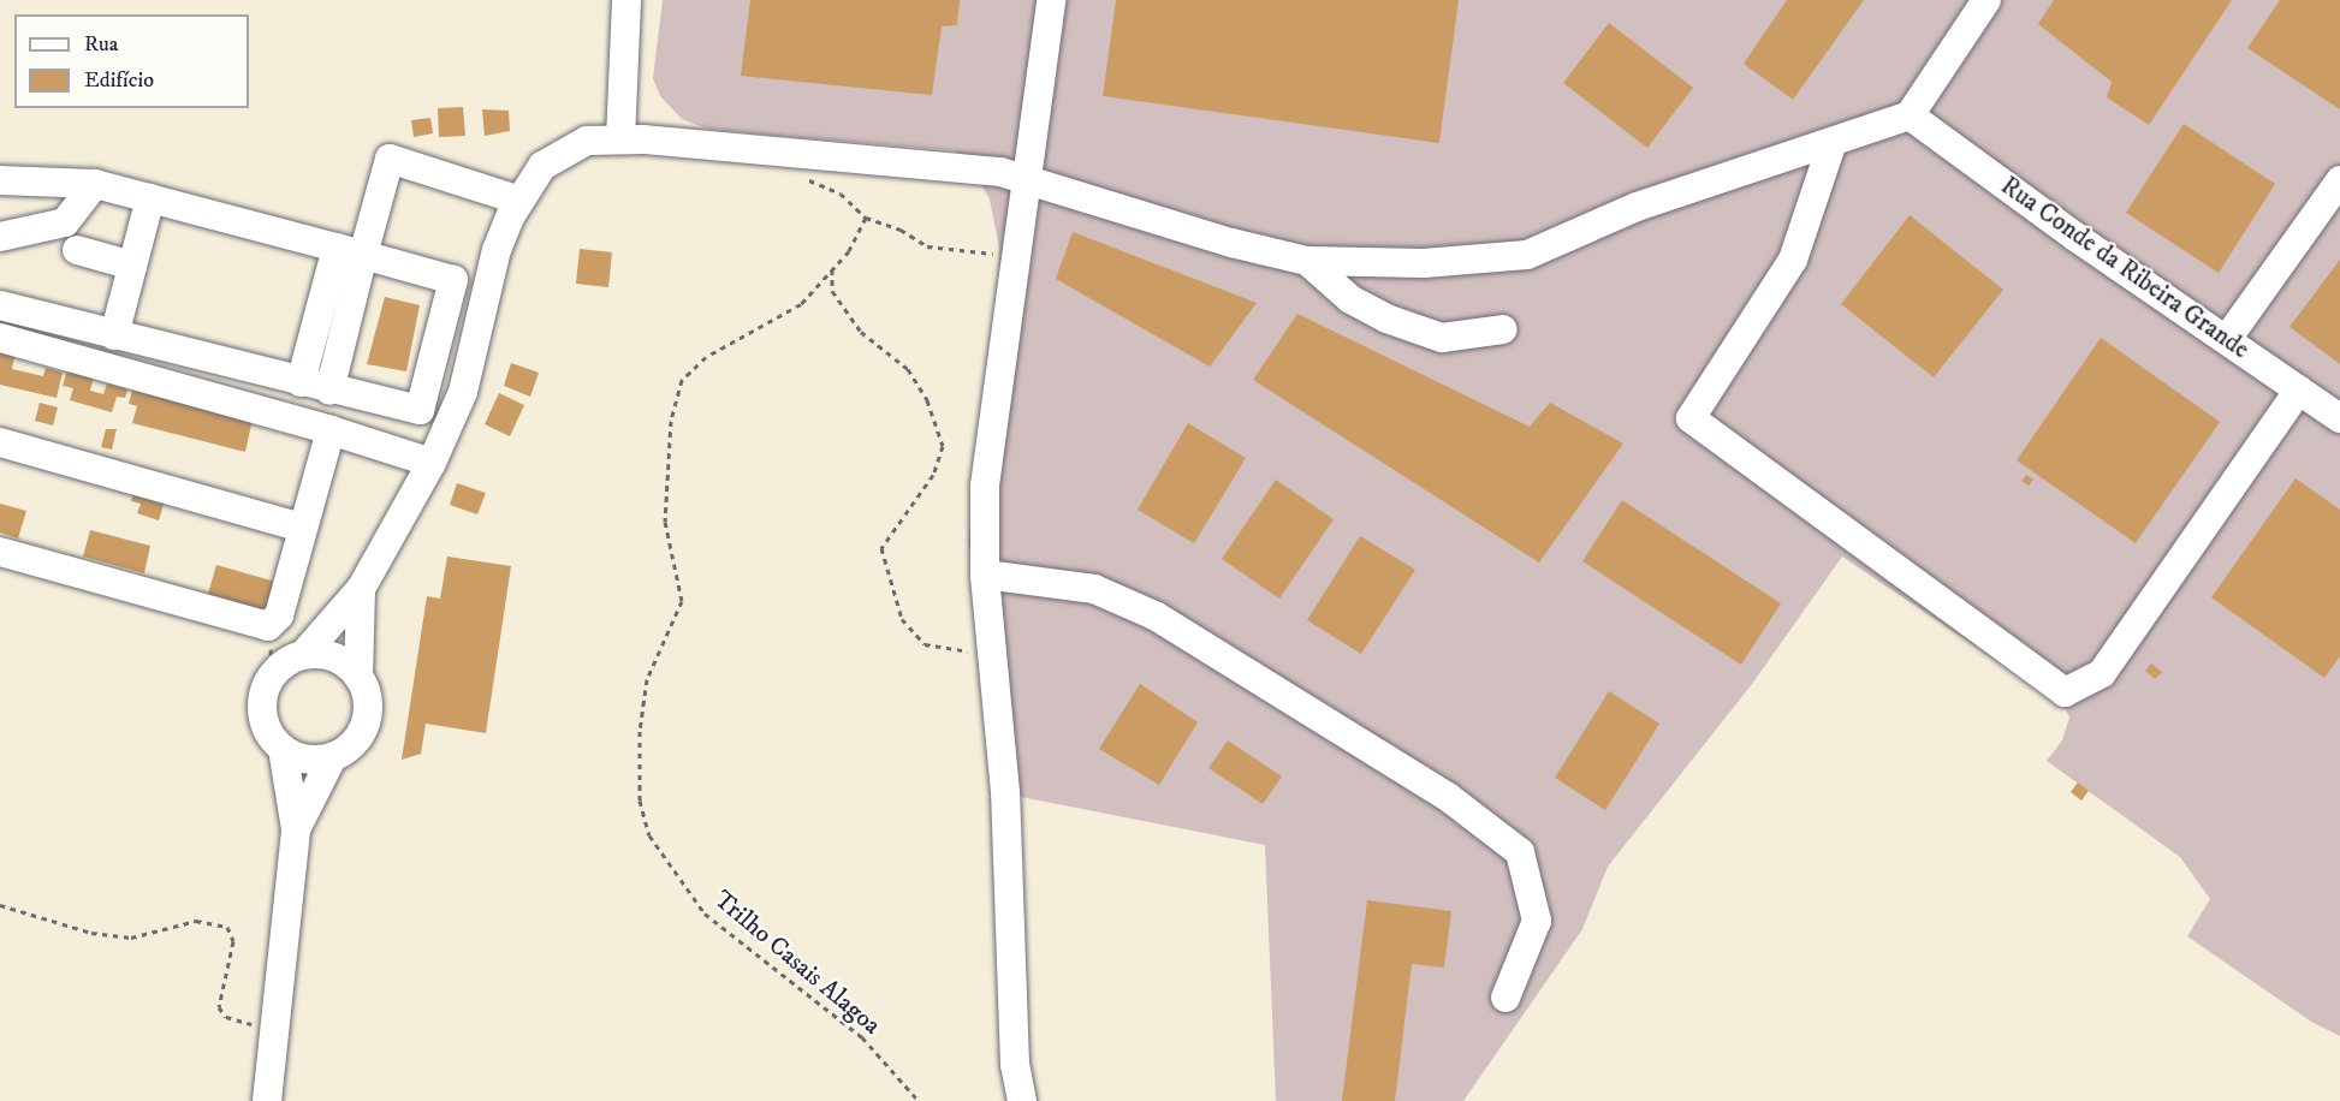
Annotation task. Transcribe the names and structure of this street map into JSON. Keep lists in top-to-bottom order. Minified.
{"streets":{"street":["Rua Conde da Ribeira Grande"],"path":["Trilho Casais Alagoa"]},"legend":["Rua","Edifício"]}
